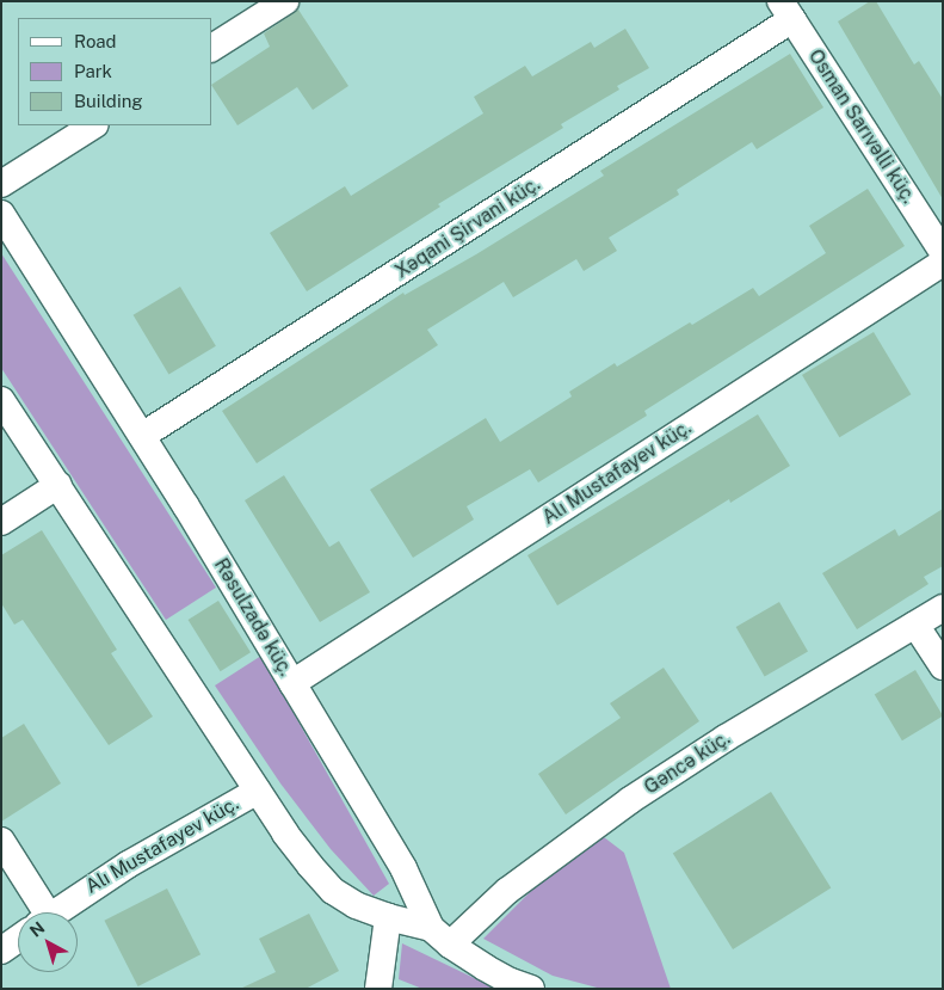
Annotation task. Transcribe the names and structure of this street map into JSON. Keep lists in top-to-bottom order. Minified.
{"streets":{"street":["Osman Sarıvəlli küç.","Xəqani Şirvani küç.","Alı Mustafayev küç.","Rəsulzadə küç.","Gəncə küç."]},"crossings":[["Osman Sarıvəlli küç.","Xəqani Şirvani küç."],["Xəqani Şirvani küç.","Rəsulzadə küç."],["Alı Mustafayev küç.","Rəsulzadə küç."],["Rəsulzadə küç.","Gəncə küç."]],"legend":["Road","Park","Building"],"north":"top left"}
